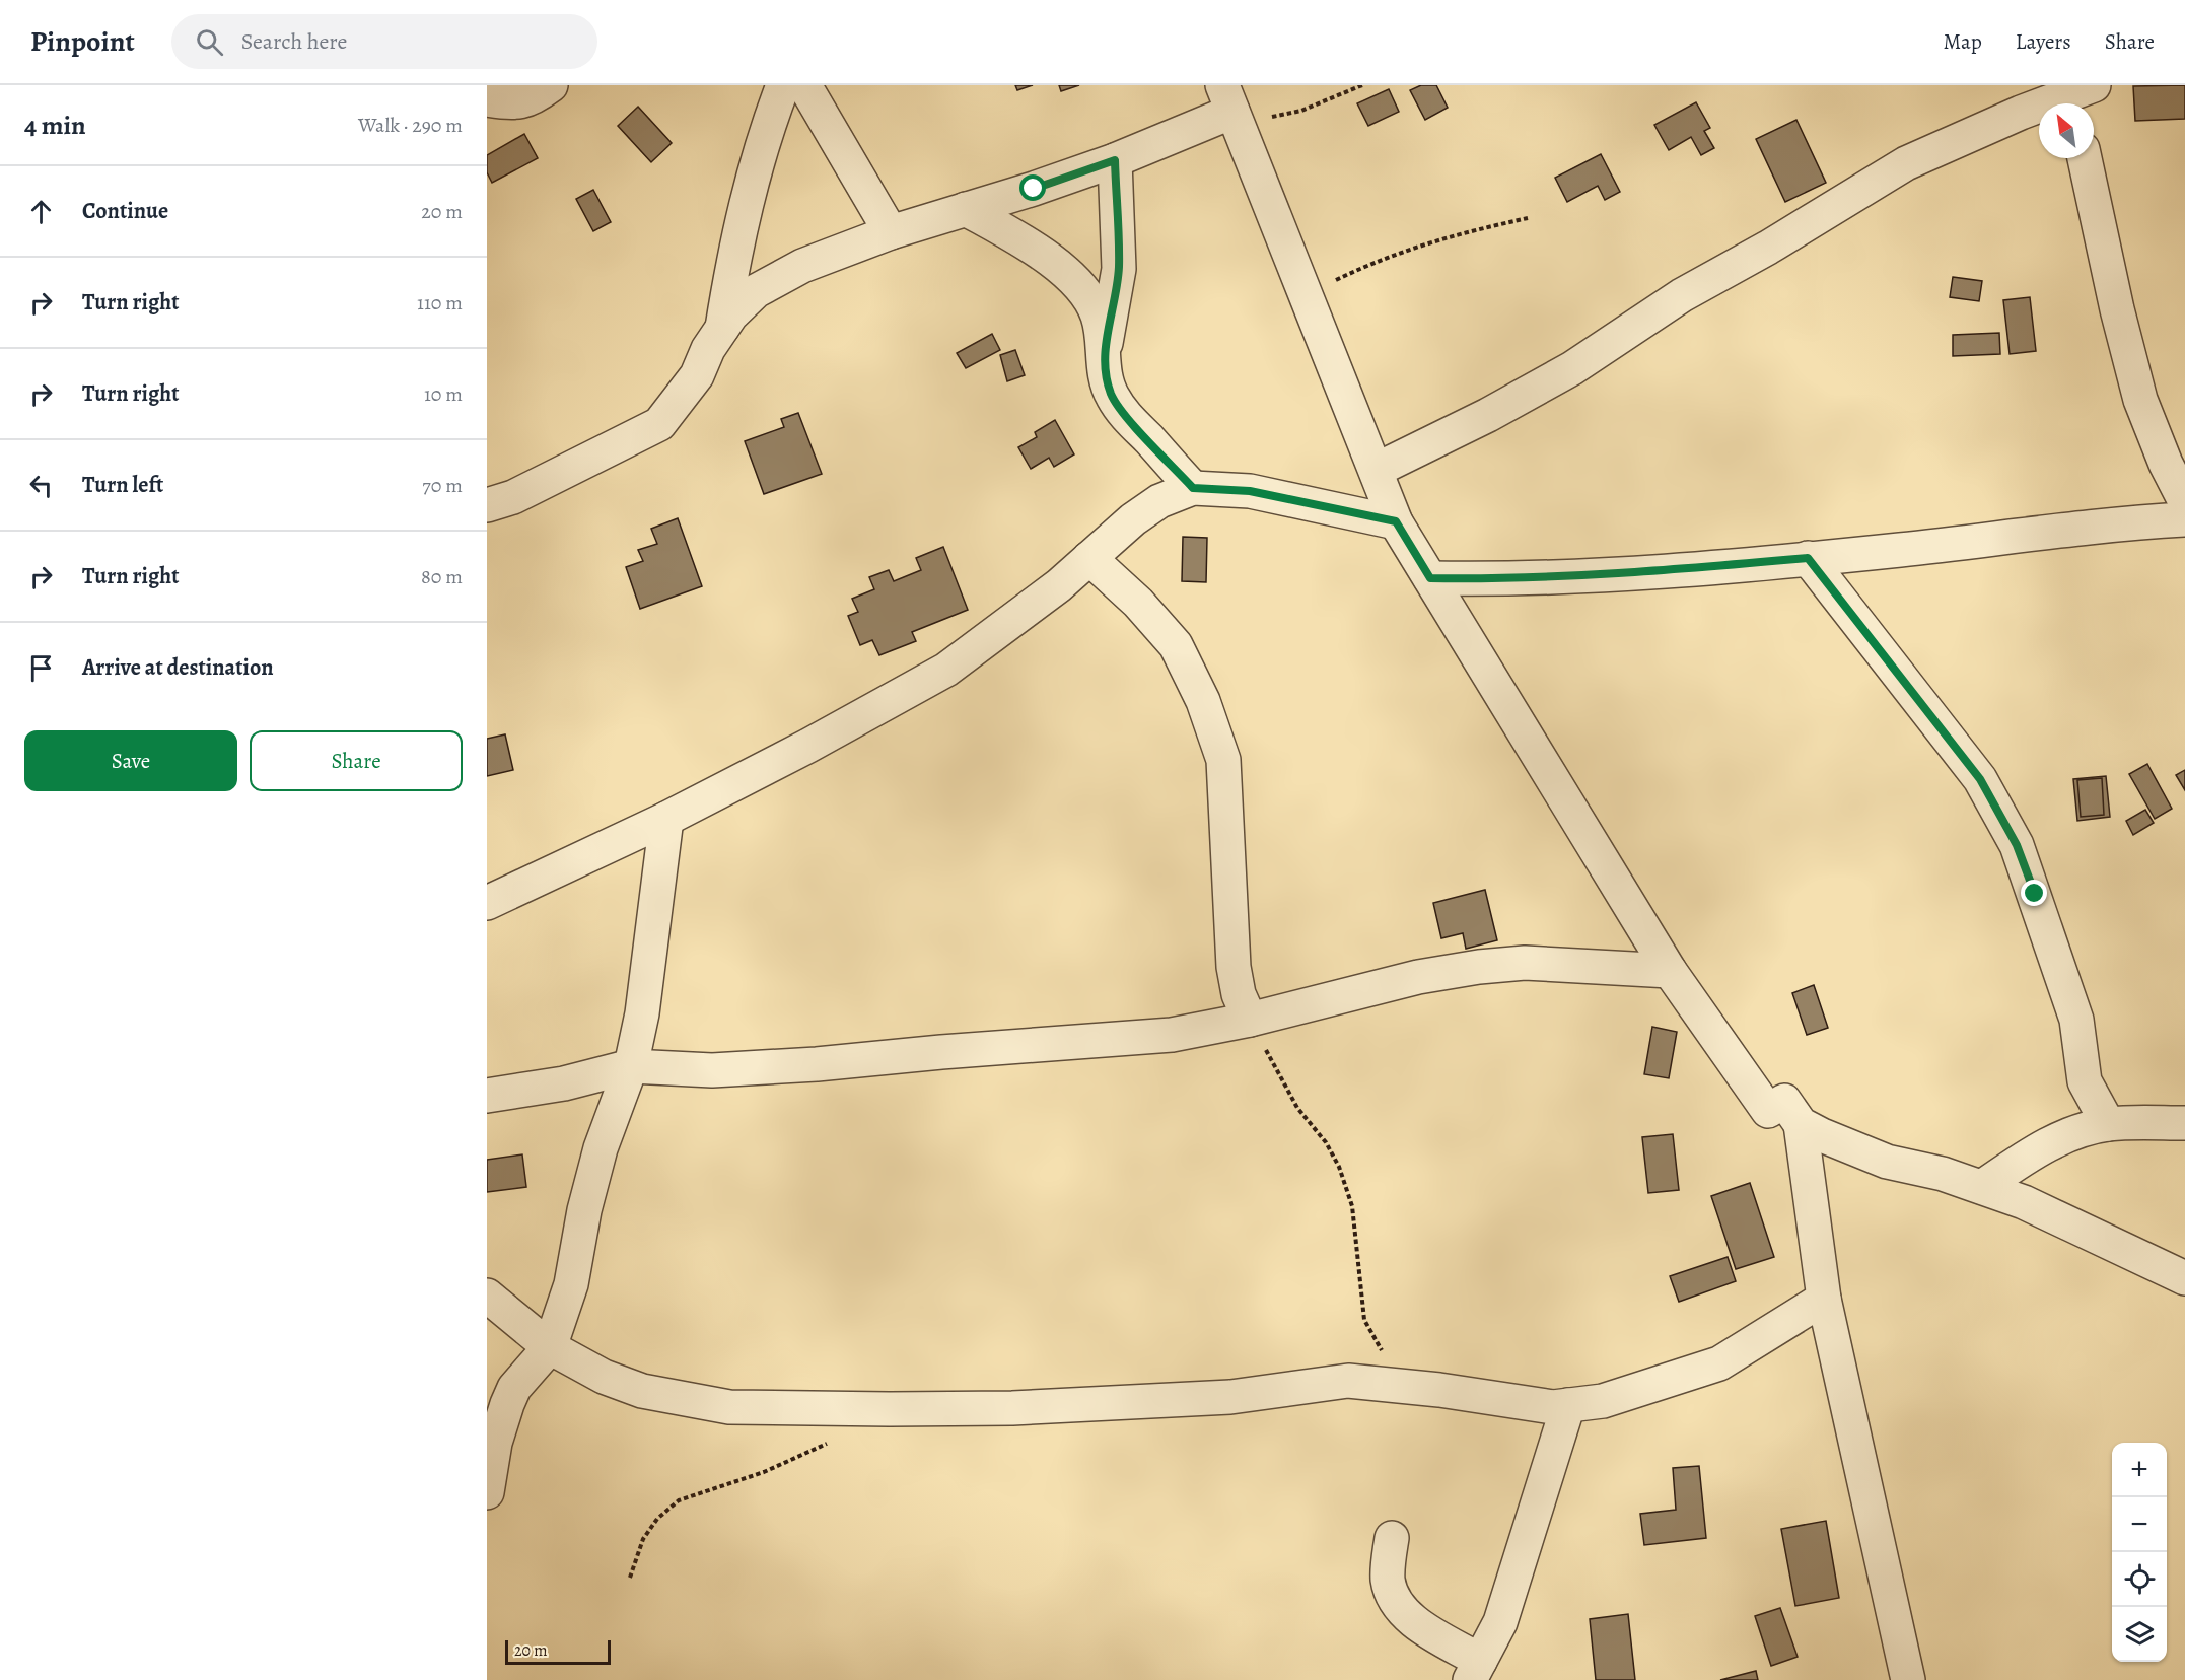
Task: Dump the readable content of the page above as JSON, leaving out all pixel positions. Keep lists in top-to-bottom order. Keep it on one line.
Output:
{"scale_bar":"20 m","north":"top left","page":{"header":"Pinpoint","search":"Search here","nav":["Map","Layers","Share"],"heading":["4 min","Walk · 290 m"],"list":[["Continue","20 m"],["Turn right","110 m"],["Turn right","10 m"],["Turn left","70 m"],["Turn right","80 m"],"Arrive at destination"],"buttons":["Save","Share"],"map_buttons":["+","−"],"scale":"20 m"}}
